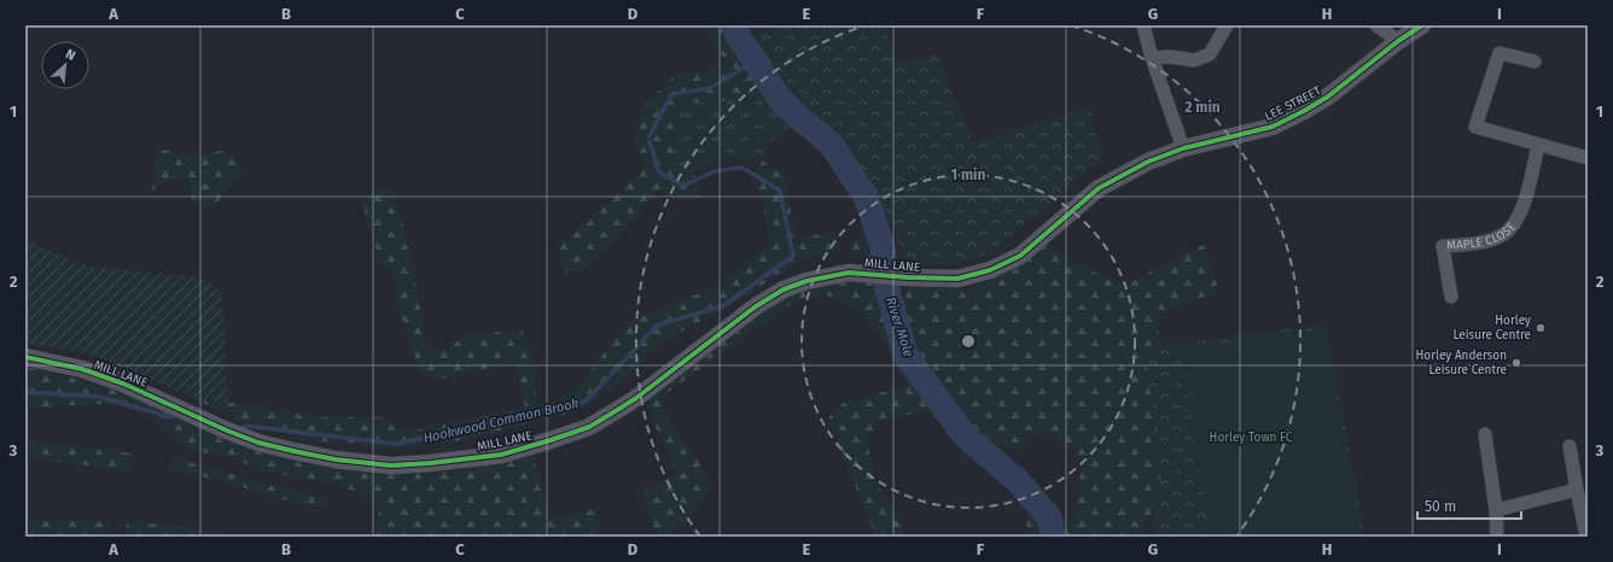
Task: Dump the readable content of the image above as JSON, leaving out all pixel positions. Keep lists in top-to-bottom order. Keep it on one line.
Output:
{"streets":{"street":["LEE STREET","MAPLE CLOSE","MILL LANE"]},"crossings":[["LEE STREET","MILL LANE"]],"water":["River Mole","Hookwood Common Brook"],"parks":["Horley Town FC"],"places":["Horley Leisure Centre","Horley Anderson Leisure Centre"],"scale_bar":"50 m","north":"top right","grid":{"columns":["A","B","C","D","E","F","G","H","I"],"rows":["1","2","3"]},"rings":["2 min","1 min"]}
